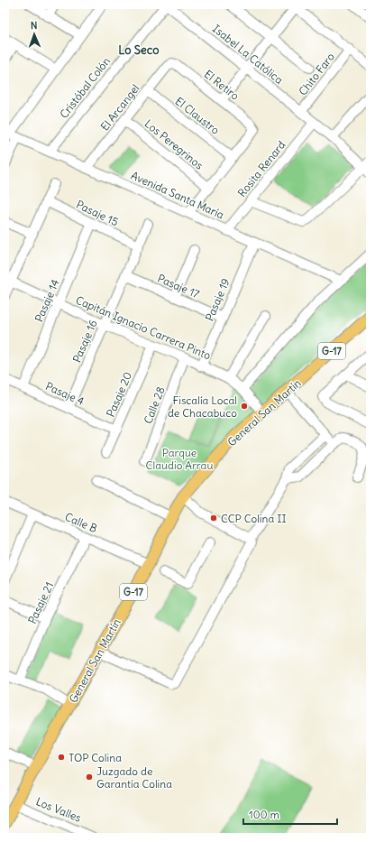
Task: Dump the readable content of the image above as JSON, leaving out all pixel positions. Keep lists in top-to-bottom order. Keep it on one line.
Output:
{"streets":{"main road":["G-17","General San Martín"],"street":["Isabel La Católica","Chito Faro","El Retiro","Cristóbal Colón","El Arcangel","El Claustro","Los Peregrinos","Rosita Renard","Avenida Santa María","Pasaje 15","Pasaje 17","Pasaje 19","Pasaje 14","Capitán Ignacio Carrera Pinto","Pasaje 16","Pasaje 4","Pasaje 20","Calle 28","Calle B","Pasaje 21","Los Valles"]},"crossings":[["Isabel La Católica","Chito Faro"],["Isabel La Católica","Cristóbal Colón"],["Isabel La Católica","Rosita Renard"],["El Retiro","El Arcangel"],["El Retiro","El Claustro"],["Cristóbal Colón","Avenida Santa María"],["El Arcangel","El Claustro"],["El Arcangel","Los Peregrinos"],["El Arcangel","Avenida Santa María"],["Rosita Renard","Avenida Santa María"],["Avenida Santa María","Pasaje 19"],["Pasaje 15","Pasaje 14"],["Pasaje 15","Pasaje 16"],["Pasaje 17","Pasaje 19"],["Pasaje 17","Pasaje 16"],["Pasaje 19","Capitán Ignacio Carrera Pinto"],["Pasaje 14","Capitán Ignacio Carrera Pinto"],["Pasaje 14","Pasaje 4"],["Capitán Ignacio Carrera Pinto","Pasaje 16"],["Capitán Ignacio Carrera Pinto","Pasaje 20"],["Capitán Ignacio Carrera Pinto","Calle 28"],["Capitán Ignacio Carrera Pinto","General San Martín"],["Pasaje 16","Pasaje 4"],["Pasaje 4","Pasaje 20"],["General San Martín","Calle B"],["General San Martín","Los Valles"],["Calle B","Pasaje 21"]],"districts":["Lo Seco"],"parks":["Parque Claudio Arrau"],"places":["Fiscalía Local de Chacabuco","CCP Colina II","TOP Colina","Juzgado de Garantía Colina"],"scale_bar":"100 m","north":"top"}
